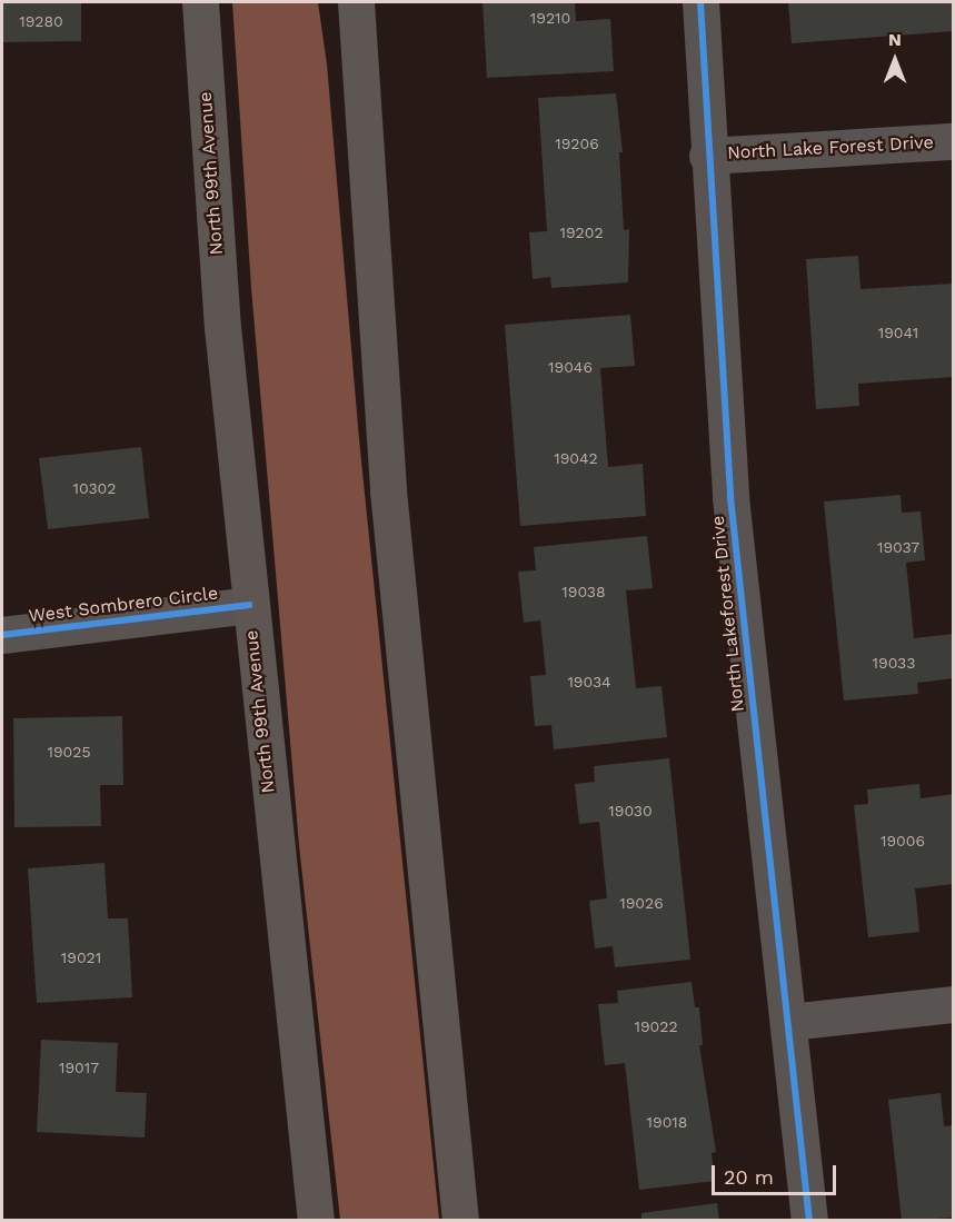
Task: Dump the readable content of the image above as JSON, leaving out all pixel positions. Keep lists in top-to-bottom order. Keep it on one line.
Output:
{"streets":{"main road":["North 99th Avenue"],"street":["North Lake Forest Drive","West Sombrero Circle","North Lakeforest Drive"]},"crossings":[["North Lake Forest Drive","North Lakeforest Drive"],["North 99th Avenue","West Sombrero Circle"]],"house_numbers":["19210","19280","19206","19202","19041","19046","19042","10302","19037","19038","19033","19034","19025","19030","19006","19026","19021","19022","19017","19018"],"scale_bar":"20 m","north":"top"}
